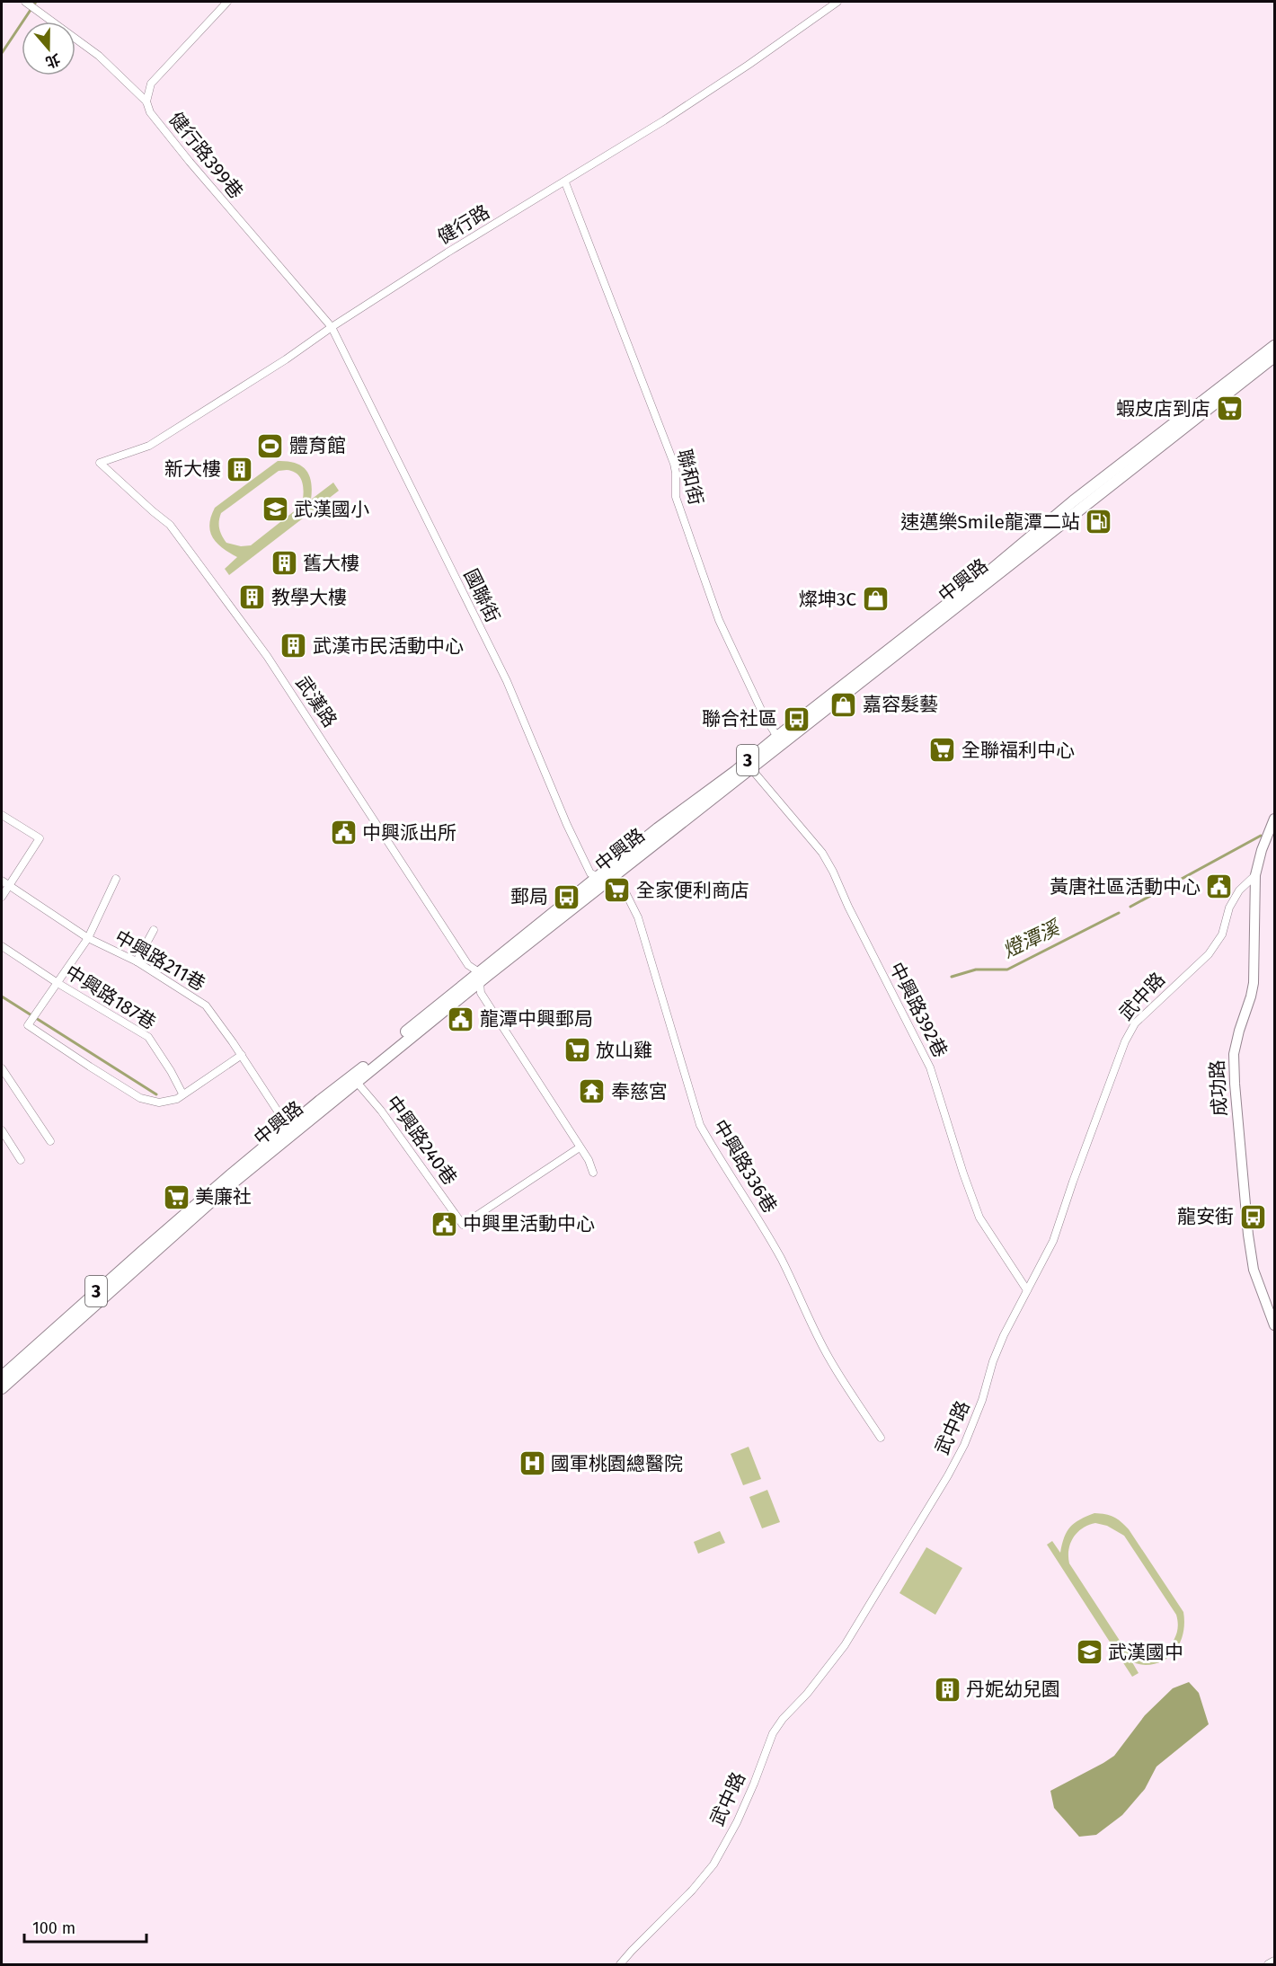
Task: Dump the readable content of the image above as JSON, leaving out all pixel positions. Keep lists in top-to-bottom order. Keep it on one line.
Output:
{"streets":{"main road":["中興路","3"],"street":["健行路399巷","健行路","聯和街","國聯街","武漢路","中興路211巷","武中路","中興路187巷","中興路392巷","成功路","中興路240巷","中興路336巷"]},"crossings":[["健行路399巷","健行路"],["健行路399巷","國聯街"],["健行路","聯和街"],["健行路","國聯街"],["健行路","武漢路"],["聯和街","中興路"],["中興路","國聯街"],["中興路","武漢路"],["中興路","中興路211巷"],["中興路","中興路392巷"],["中興路","中興路240巷"],["中興路","中興路336巷"],["國聯街","中興路336巷"],["武中路","中興路392巷"],["武中路","成功路"]],"water":["燈潭溪"],"places":{"supermarket":["蝦皮店到店","全聯福利中心","全家便利商店","放山雞","美廉社"],"sports":["體育館"],"building":["新大樓","舊大樓","教學大樓","武漢市民活動中心","丹妮幼兒園"],"school or university":["武漢國小","武漢國中"],"fuel station":["速邁樂Smile龍潭二站"],"shop":["燦坤3C","嘉容髮藝"],"bus stop":["聯合社區","郵局","龍安街"],"public building":["中興派出所","黃唐社區活動中心","龍潭中興郵局","中興里活動中心"],"temple":["奉慈宮"],"hospital":["國軍桃園總醫院"]},"scale_bar":"100 m","north":"bottom"}
